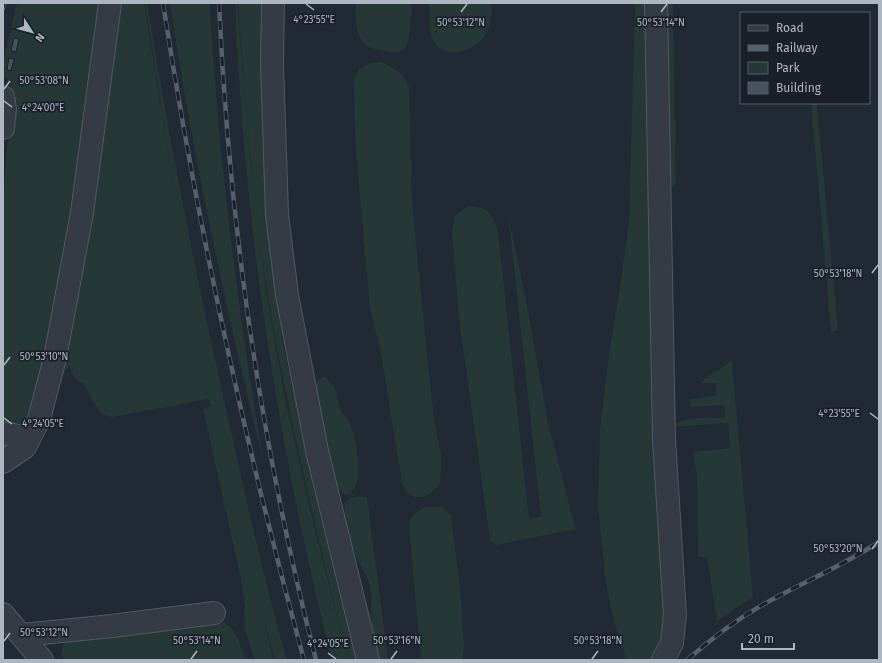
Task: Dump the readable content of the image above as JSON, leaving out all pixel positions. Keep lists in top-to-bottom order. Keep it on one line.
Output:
{"legend":["Road","Railway","Park","Building"],"scale_bar":"20 m","north":"bottom right","coordinates":["4°23'55\"E","50°53'14\"N","50°53'12\"N","50°53'08\"N","4°24'00\"E","50°53'18\"N","50°53'10\"N","4°24'05\"E","50°53'20\"N","50°53'16\"N"]}
